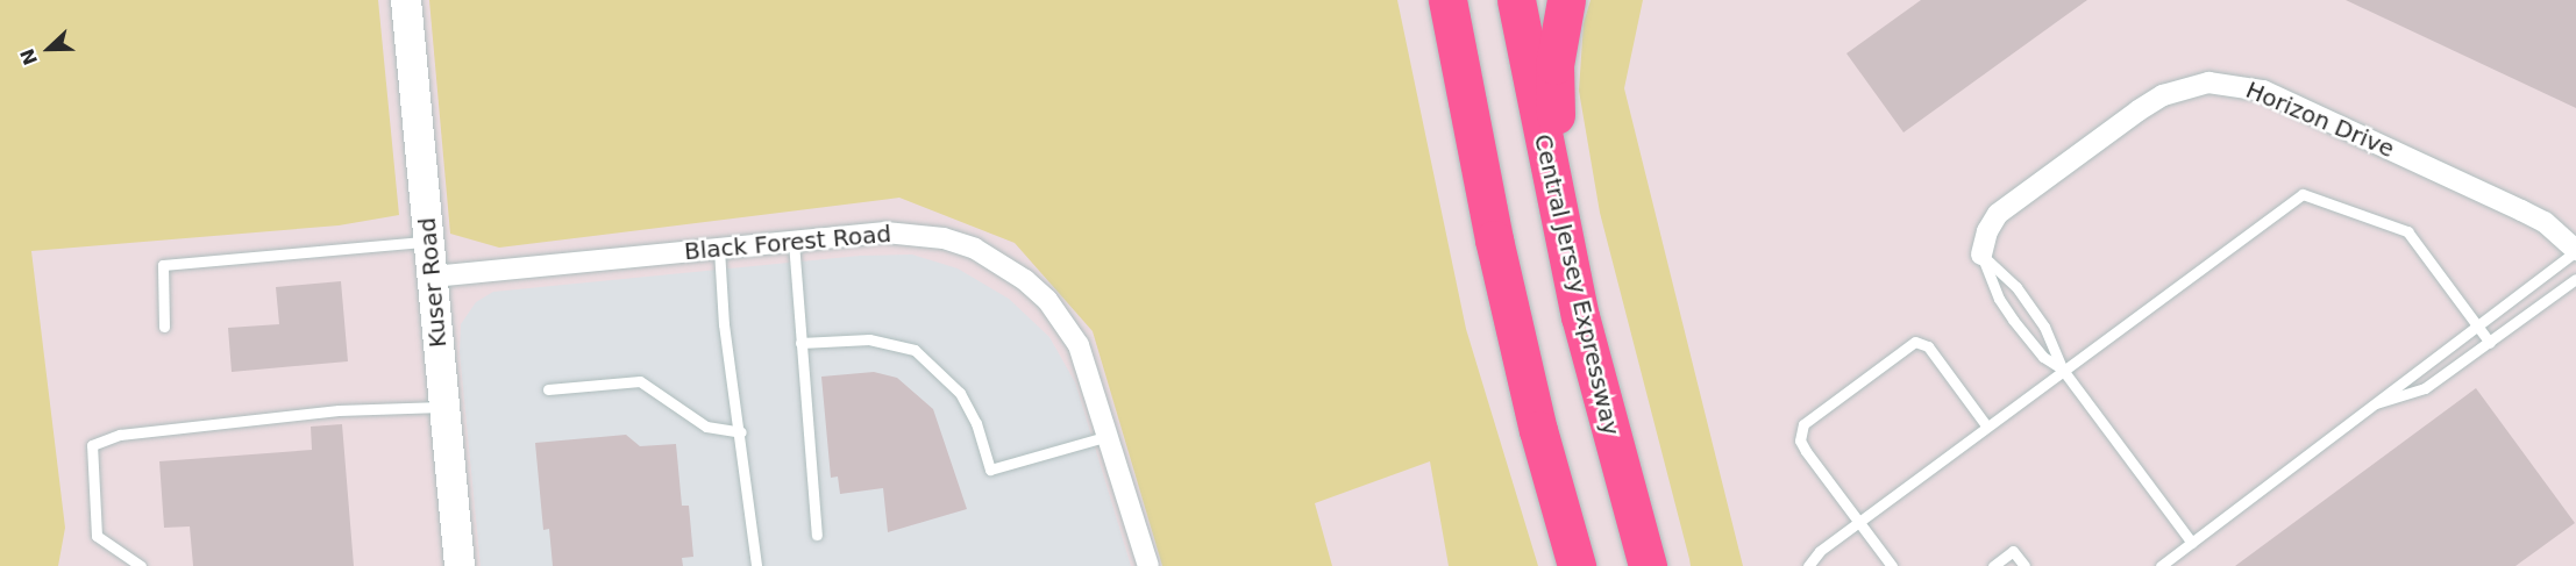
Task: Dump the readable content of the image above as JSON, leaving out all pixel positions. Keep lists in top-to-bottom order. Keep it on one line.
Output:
{"streets":{"highway":["Central Jersey Expressway"],"street":["Horizon Drive","Black Forest Road","Kuser Road"]},"crossings":[["Black Forest Road","Kuser Road"]],"north":"left"}
